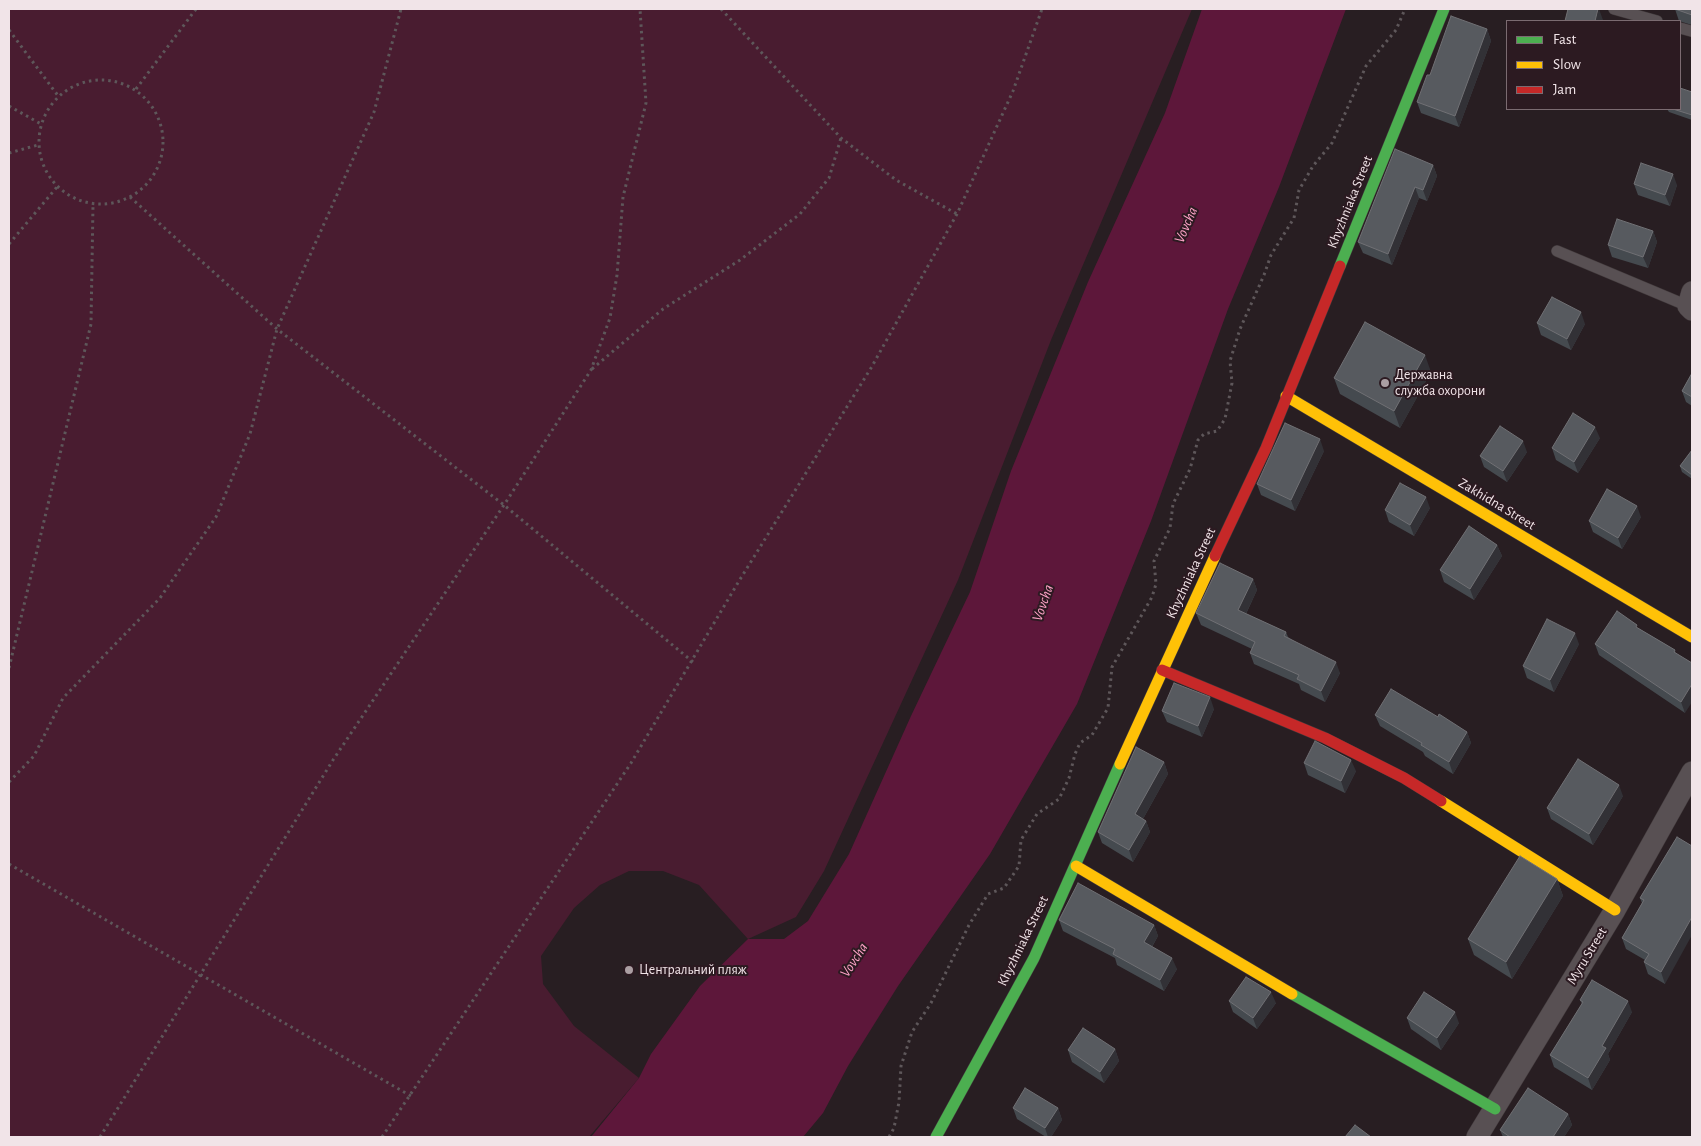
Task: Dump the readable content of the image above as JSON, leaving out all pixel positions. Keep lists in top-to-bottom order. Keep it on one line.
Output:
{"streets":{"street":["Khyzhniaka Street","Zakhidna Street","Myru Street"]},"crossings":[["Khyzhniaka Street","Zakhidna Street"]],"water":["Vovcha"],"places":["Державна служба охорони","Центральний пляж"],"legend":["Fast","Slow","Jam"]}
